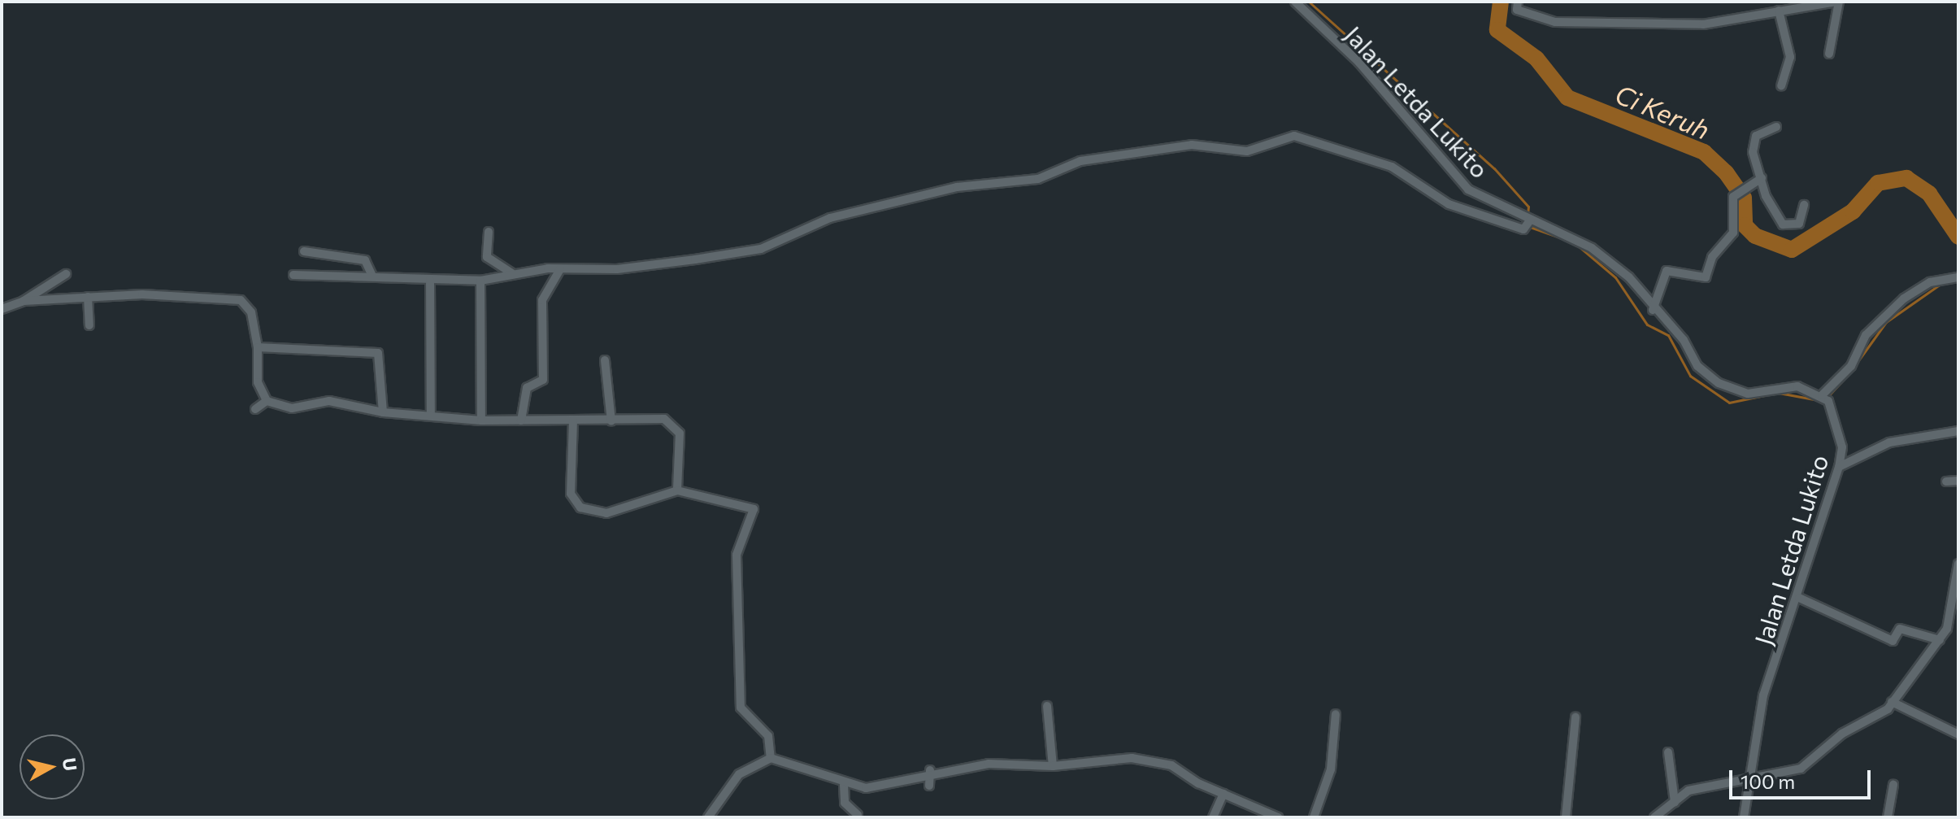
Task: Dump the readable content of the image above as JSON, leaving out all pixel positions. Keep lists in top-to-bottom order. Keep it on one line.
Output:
{"streets":{"street":["Jalan Letda Lukito"]},"water":["Ci Keruh"],"scale_bar":"100 m","north":"right"}
